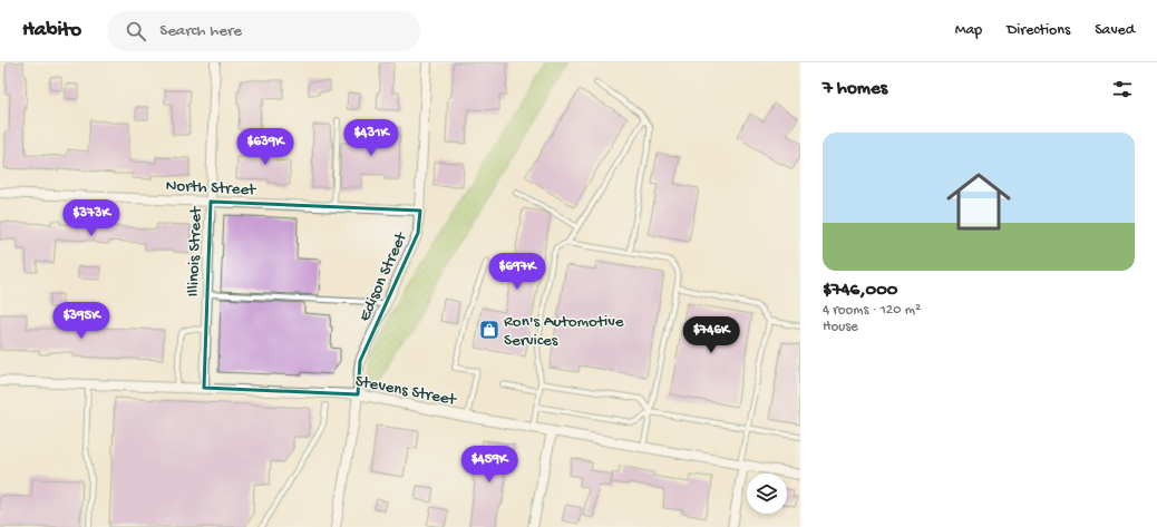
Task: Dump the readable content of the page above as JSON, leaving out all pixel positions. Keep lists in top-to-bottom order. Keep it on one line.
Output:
{"streets":{"street":["North Street","Illinois Street","Edison Street","Stevens Street"]},"crossings":[["North Street","Illinois Street"],["North Street","Edison Street"],["Illinois Street","Stevens Street"],["Edison Street","Stevens Street"]],"places":{"shop":["Ron's Automotive Services"]},"page":{"header":"Habito","search":"Search here","nav":["Map","Directions","Saved"],"heading":"7 homes","list":[{"name":"$746,000","note":"4 rooms · 120 m² · House"}],"price":["$431K","$639K","$373K","$697K","$395K","$746K","$459K"]}}
